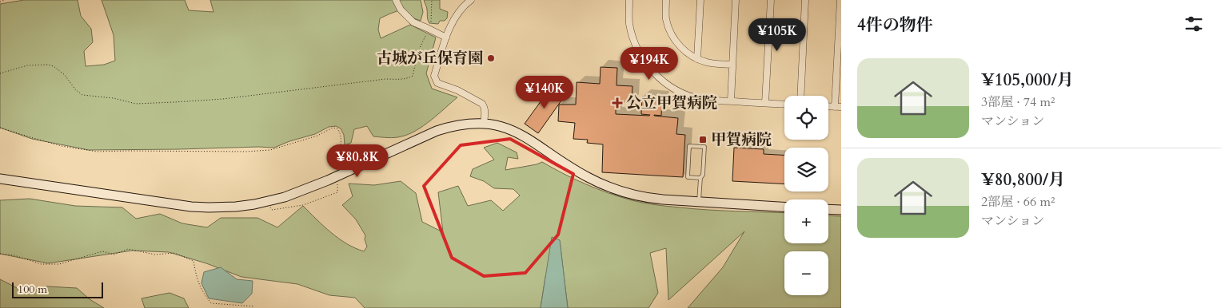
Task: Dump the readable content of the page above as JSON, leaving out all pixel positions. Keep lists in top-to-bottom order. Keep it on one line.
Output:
{"places":{"other":["古城が丘保育園"],"health":["公立甲賀病院"],"transit":["甲賀病院"]},"scale_bar":"100 m","page":{"heading":"4件の物件","price":["¥105K","¥194K","¥140K","¥80.8K"],"list":[{"name":"¥105,000/月","note":"3部屋 · 74 m² · マンション"},{"name":"¥80,800/月","note":"2部屋 · 66 m² · マンション"}],"map_buttons":["+","−"],"scale":"100 m"}}
